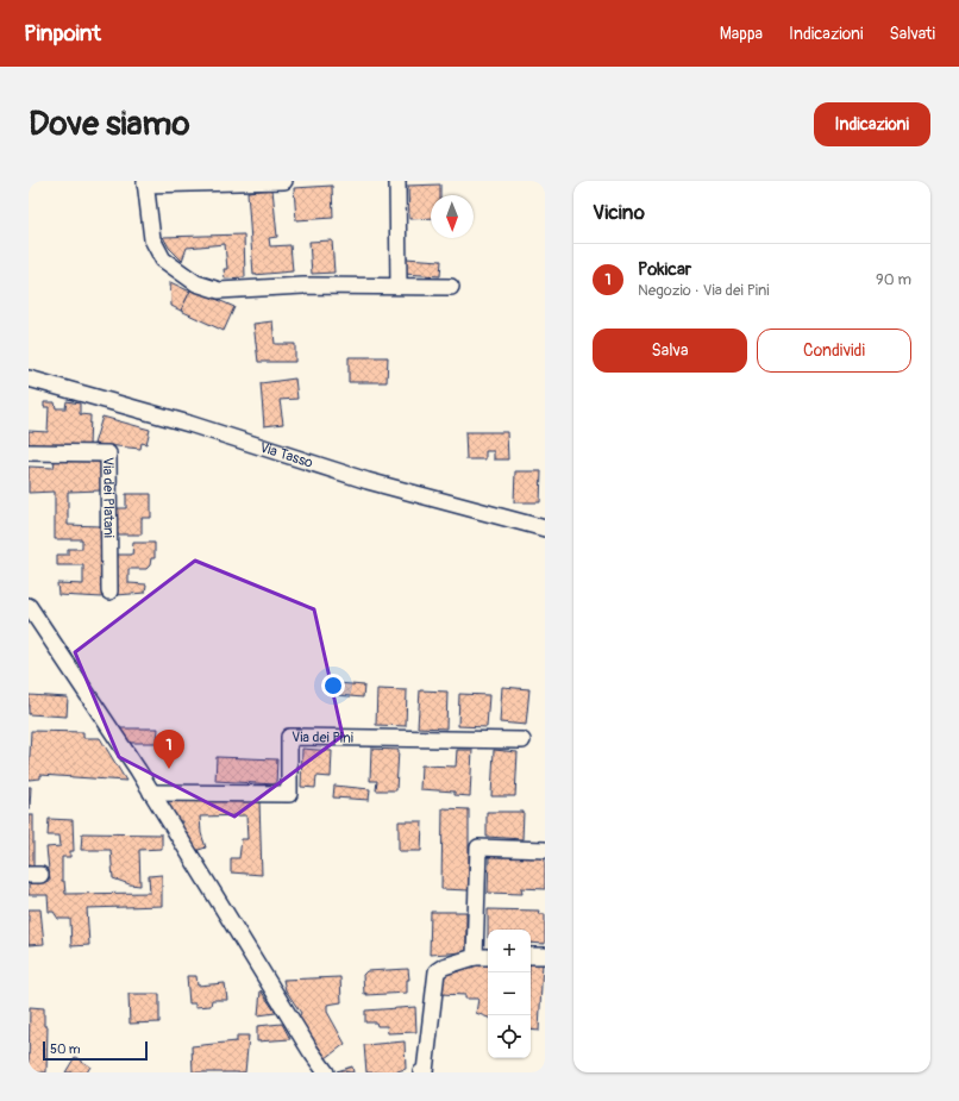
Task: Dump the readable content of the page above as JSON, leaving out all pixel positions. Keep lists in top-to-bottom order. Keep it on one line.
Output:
{"streets":{"street":["Via Tasso","Via dei Platani","Via dei Pini"]},"scale_bar":"50 m","north":"bottom","page":{"header":"Pinpoint","nav":["Mappa","Indicazioni","Salvati"],"buttons":["Indicazioni",["Salva","Condividi"]],"title":"Dove siamo","heading":"Vicino","list":[{"mark":"1","name":"Pokicar","note":"Negozio · Via dei Pini","value":"90 m"}],"pins":"1","map_buttons":["+","−"],"scale":"50 m"}}
